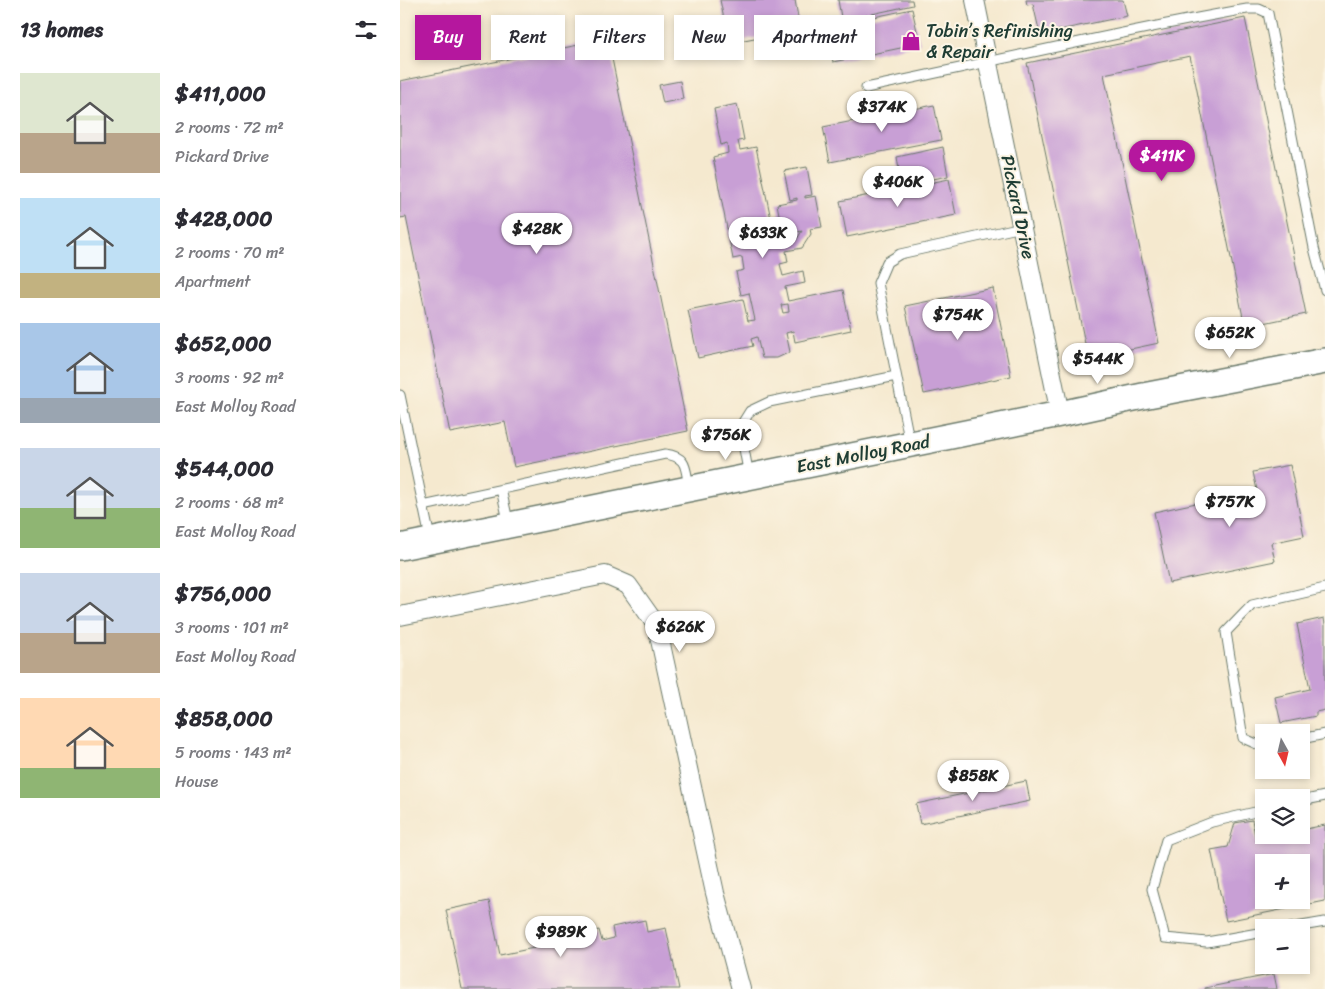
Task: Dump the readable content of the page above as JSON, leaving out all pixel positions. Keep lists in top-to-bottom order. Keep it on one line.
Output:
{"streets":{"street":["Pickard Drive","East Molloy Road"]},"crossings":[["Pickard Drive","East Molloy Road"]],"places":{"shop":["Tobin’s Refinishing & Repair"]},"north":"bottom","page":{"heading":"13 homes","chip":["Buy","Rent","Filters","New","Apartment"],"list":[{"name":"$411,000","note":"2 rooms · 72 m² · Pickard Drive"},{"name":"$428,000","note":"2 rooms · 70 m² · Apartment"},{"name":"$652,000","note":"3 rooms · 92 m² · East Molloy Road"},{"name":"$544,000","note":"2 rooms · 68 m² · East Molloy Road"},{"name":"$756,000","note":"3 rooms · 101 m² · East Molloy Road"},{"name":"$858,000","note":"5 rooms · 143 m² · House"}],"price":["$374K","$411K","$406K","$428K","$633K","$754K","$652K","$544K","$756K","$757K","$626K","$858K","$989K"],"map_buttons":["+","−"]}}
